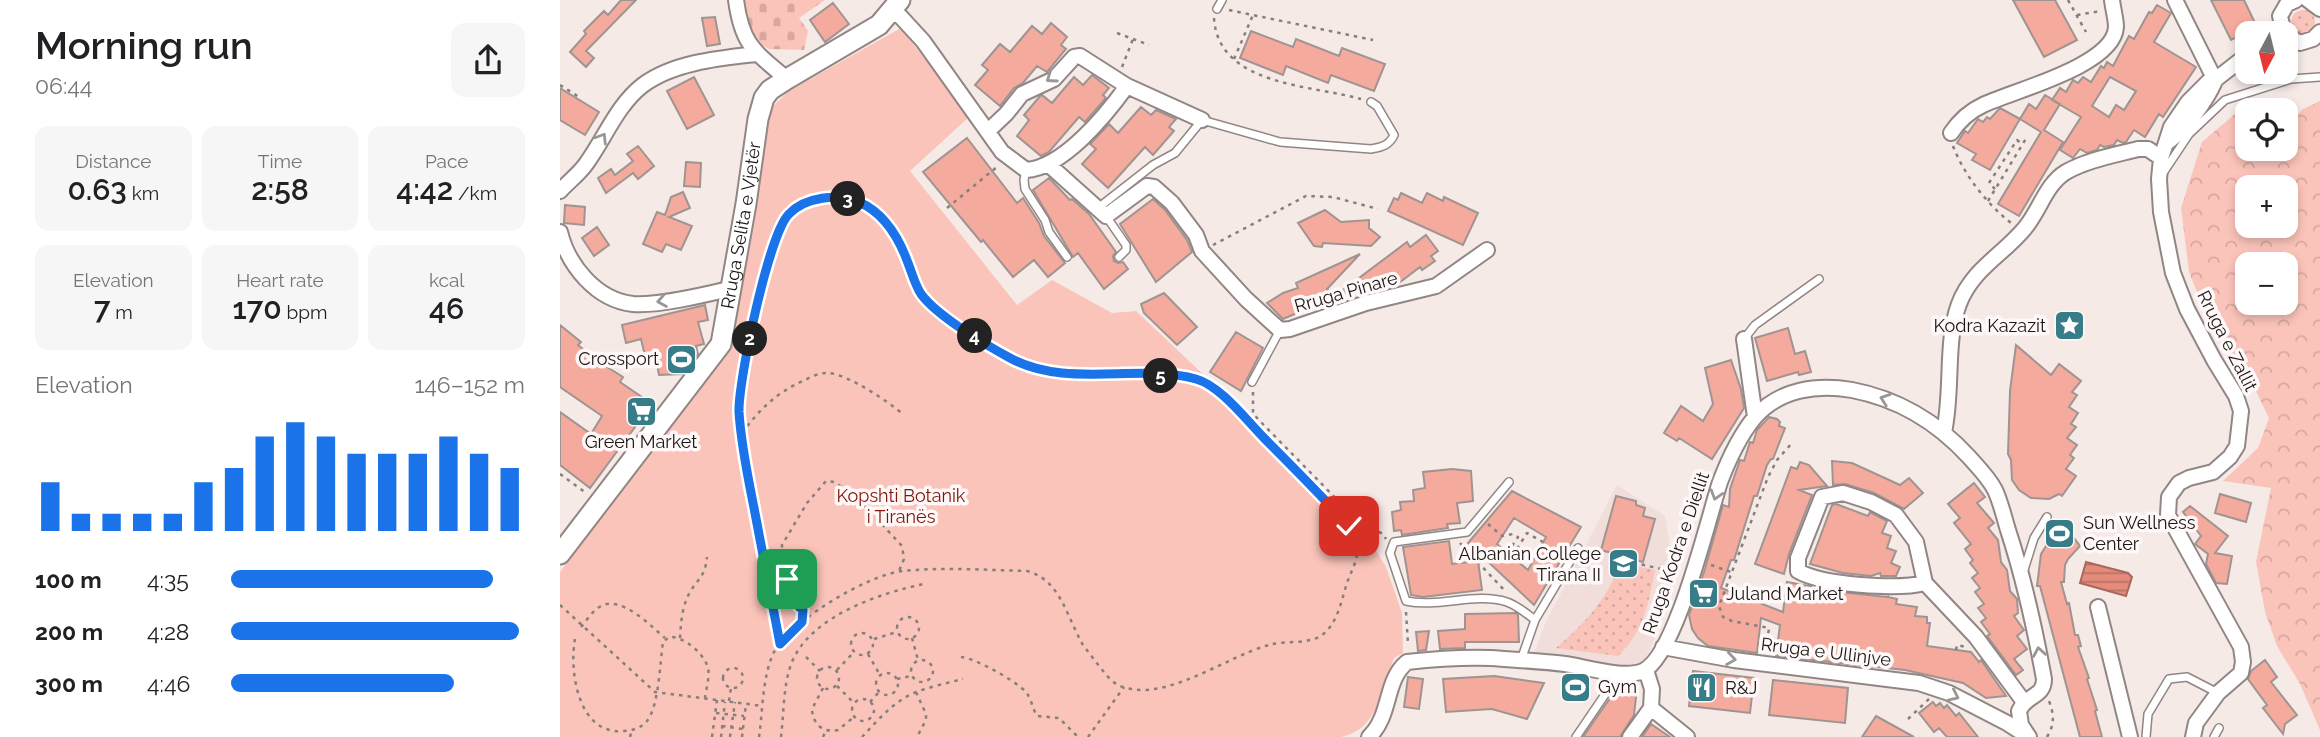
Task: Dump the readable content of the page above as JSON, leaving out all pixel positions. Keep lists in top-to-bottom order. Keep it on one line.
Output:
{"streets":{"street":["Rruga Selita e Vjetër","Rruga Pinare","Rruga e Zallit","Rruga Kodra e Diellit","Rruga e Ullinjve"]},"crossings":[["Rruga Kodra e Diellit","Rruga e Ullinjve"]],"parks":["Kopshti Botanik i Tiranës"],"places":{"place":["Kodra Kazazit"],"sports":["Crossport","Sun Wellness Center","Gym"],"supermarket":["Green Market","Juland Market"],"school or university":["Albanian College Tirana II"],"restaurant":["R&J"]},"north":"bottom","page":{"heading":["Morning run","06:44"],"map_buttons":["+","−"],"stats":[["Distance","0.63 km"],["Time","2:58"],["Pace","4:42 /km"],["Elevation","7 m"],["Heart rate","170 bpm"],["kcal","46"]],"pins":["3","4","2","5"],"chart":["Elevation","146–152 m"],"list":[{"name":"100 m","note":"4:35"},{"name":"200 m","note":"4:28"},{"name":"300 m","note":"4:46"}]}}
